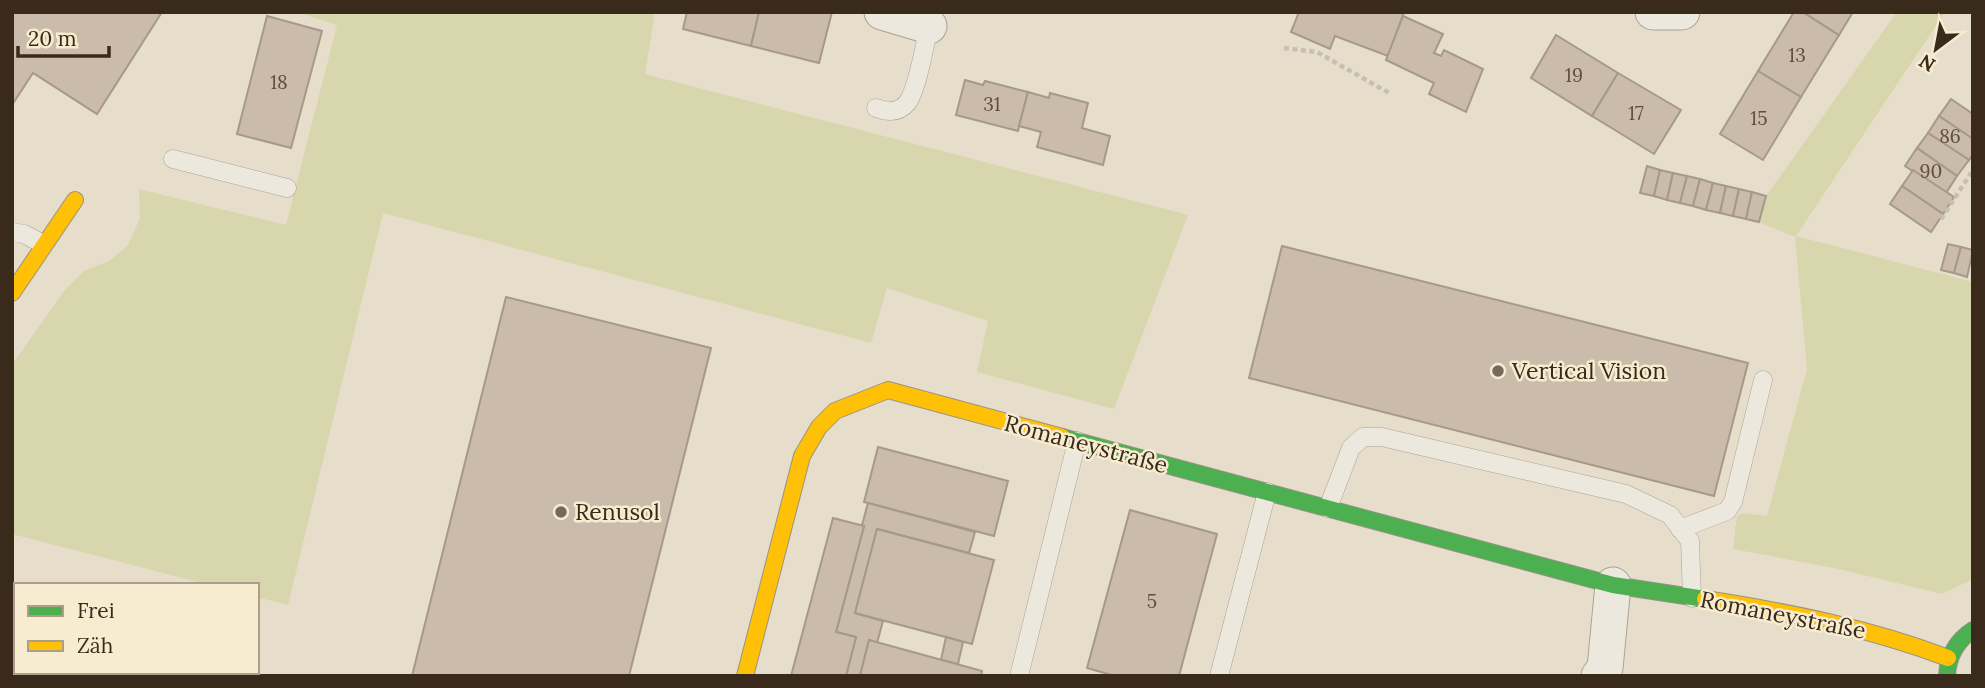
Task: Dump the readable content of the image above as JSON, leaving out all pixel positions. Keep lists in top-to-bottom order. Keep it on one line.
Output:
{"streets":{"street":["Romaneystraße"]},"places":["Vertical Vision","Renusol"],"house_numbers":["13","19","18","31","17","15","86","90","5"],"legend":["Frei","Zäh"],"scale_bar":"20 m","north":"bottom left"}
